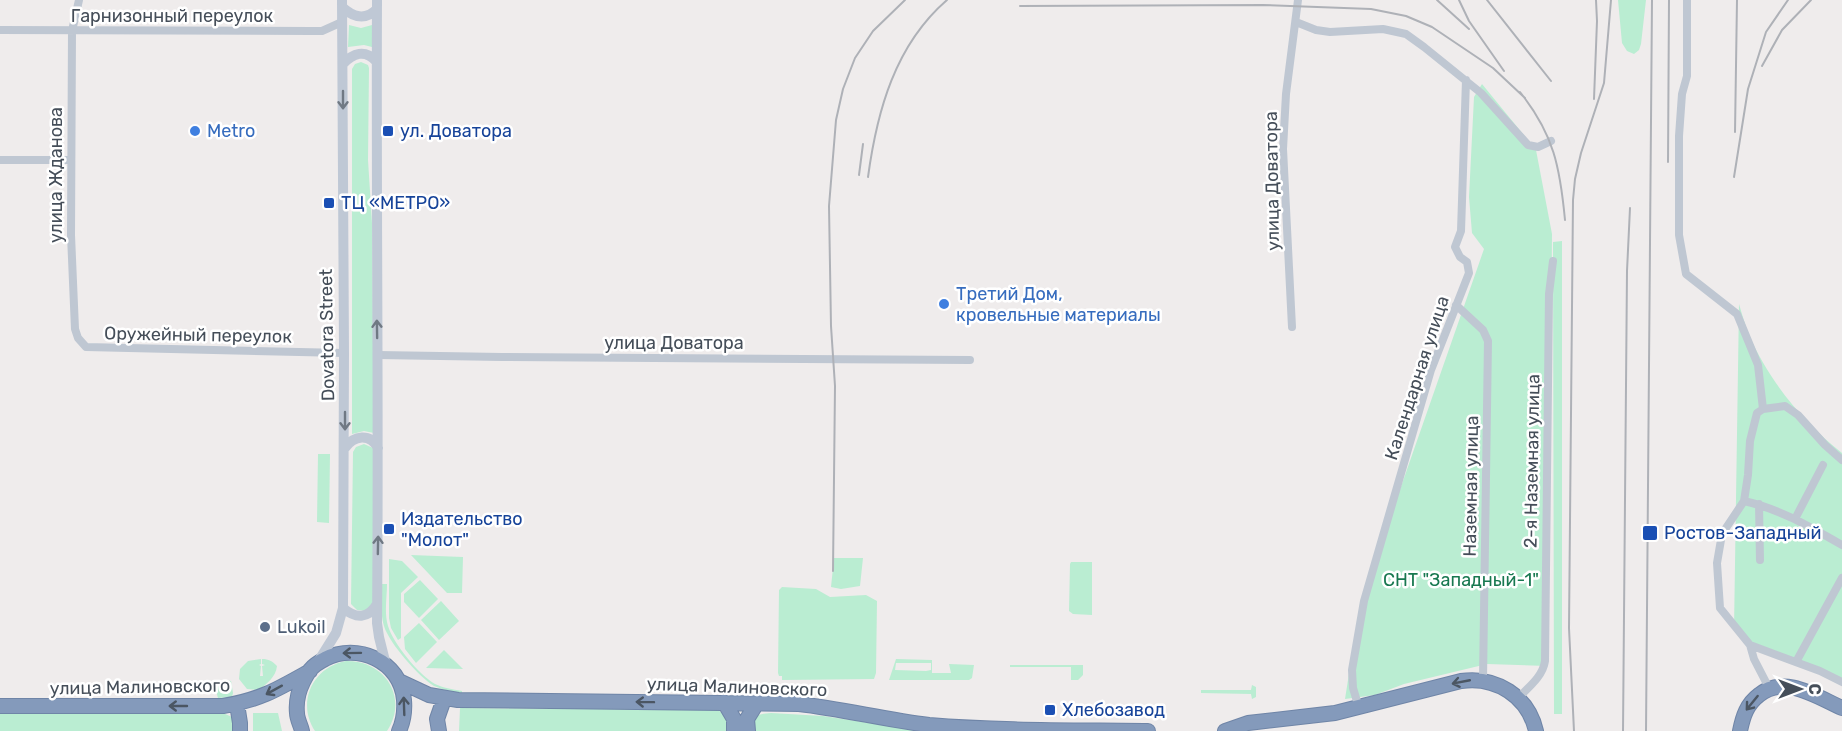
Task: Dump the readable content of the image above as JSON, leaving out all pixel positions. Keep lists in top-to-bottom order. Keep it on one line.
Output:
{"streets":{"highway":["улица Малиновского"],"street":["Гарнизонный переулок","улица Жданова","улица Доватора","Оружейный переулок","Dovatora Street","Календарная улица","2-я Наземная улица","Наземная улица"]},"crossings":[["Гарнизонный переулок","улица Жданова"],["Гарнизонный переулок","Dovatora Street"],["улица Жданова","Оружейный переулок"],["Оружейный переулок","Dovatora Street"],["Dovatora Street","улица Малиновского"],["Календарная улица","Наземная улица"]],"one_way":["улица Малиновского"],"parks":["СНТ \"Западный-1\""],"places":{"other":["Metro","Третий Дом, кровельные материалы","Lukoil"],"transit":["ул. Доватора","ТЦ «МЕТРО»","Издательство \"Молот\"","Ростов-Западный","Хлебозавод"]},"north":"right"}
